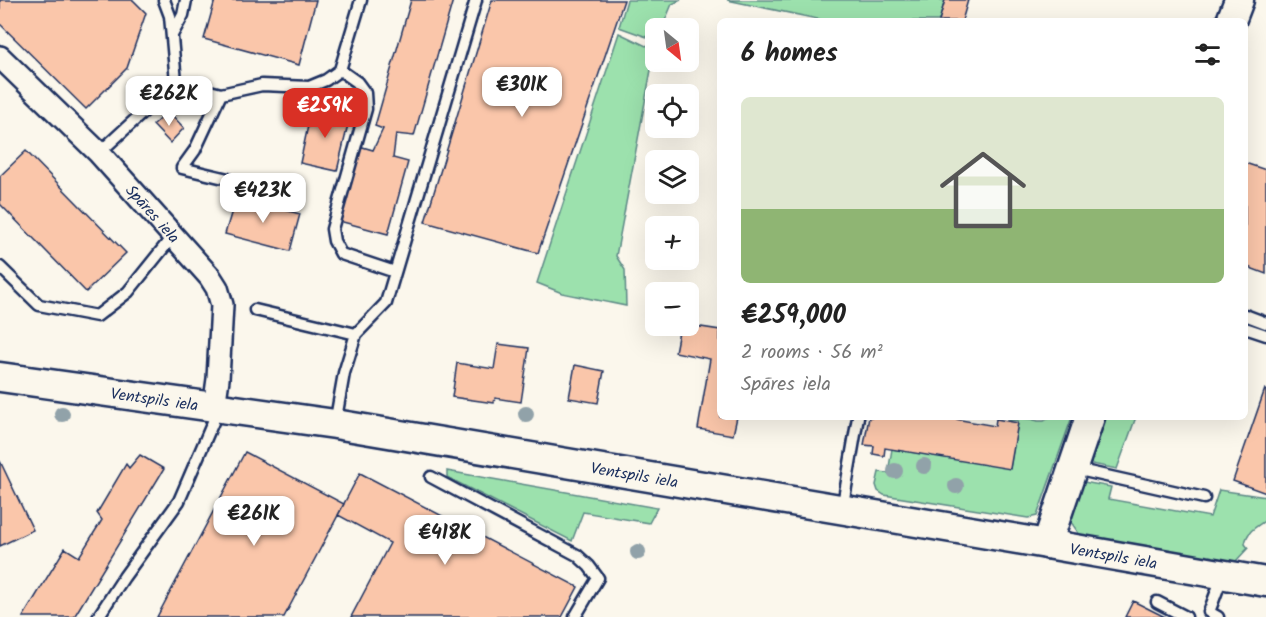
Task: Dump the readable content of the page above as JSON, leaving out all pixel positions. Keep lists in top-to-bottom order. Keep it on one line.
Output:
{"streets":{"street":["Spāres iela","Ventspils iela"]},"crossings":[["Spāres iela","Ventspils iela"]],"north":"bottom right","page":{"map_buttons":["+","−"],"heading":"6 homes","price":["€301K","€262K","€259K","€423K","€261K","€418K"],"list":[{"name":"€259,000","note":"2 rooms · 56 m² · Spāres iela"}]}}
